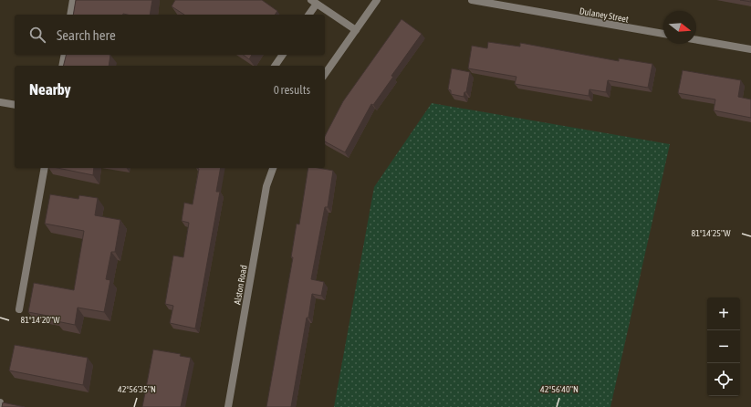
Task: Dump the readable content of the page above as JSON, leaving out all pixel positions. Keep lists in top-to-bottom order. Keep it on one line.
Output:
{"streets":{"street":["Dulaney Street","Alston Road"]},"north":"right","page":{"search":"Search here","heading":["Nearby","0 results"],"map_buttons":["+","−"]},"coordinates":["81°14'25\"W","81°14'20\"W","42°56'35\"N","42°56'40\"N"]}
